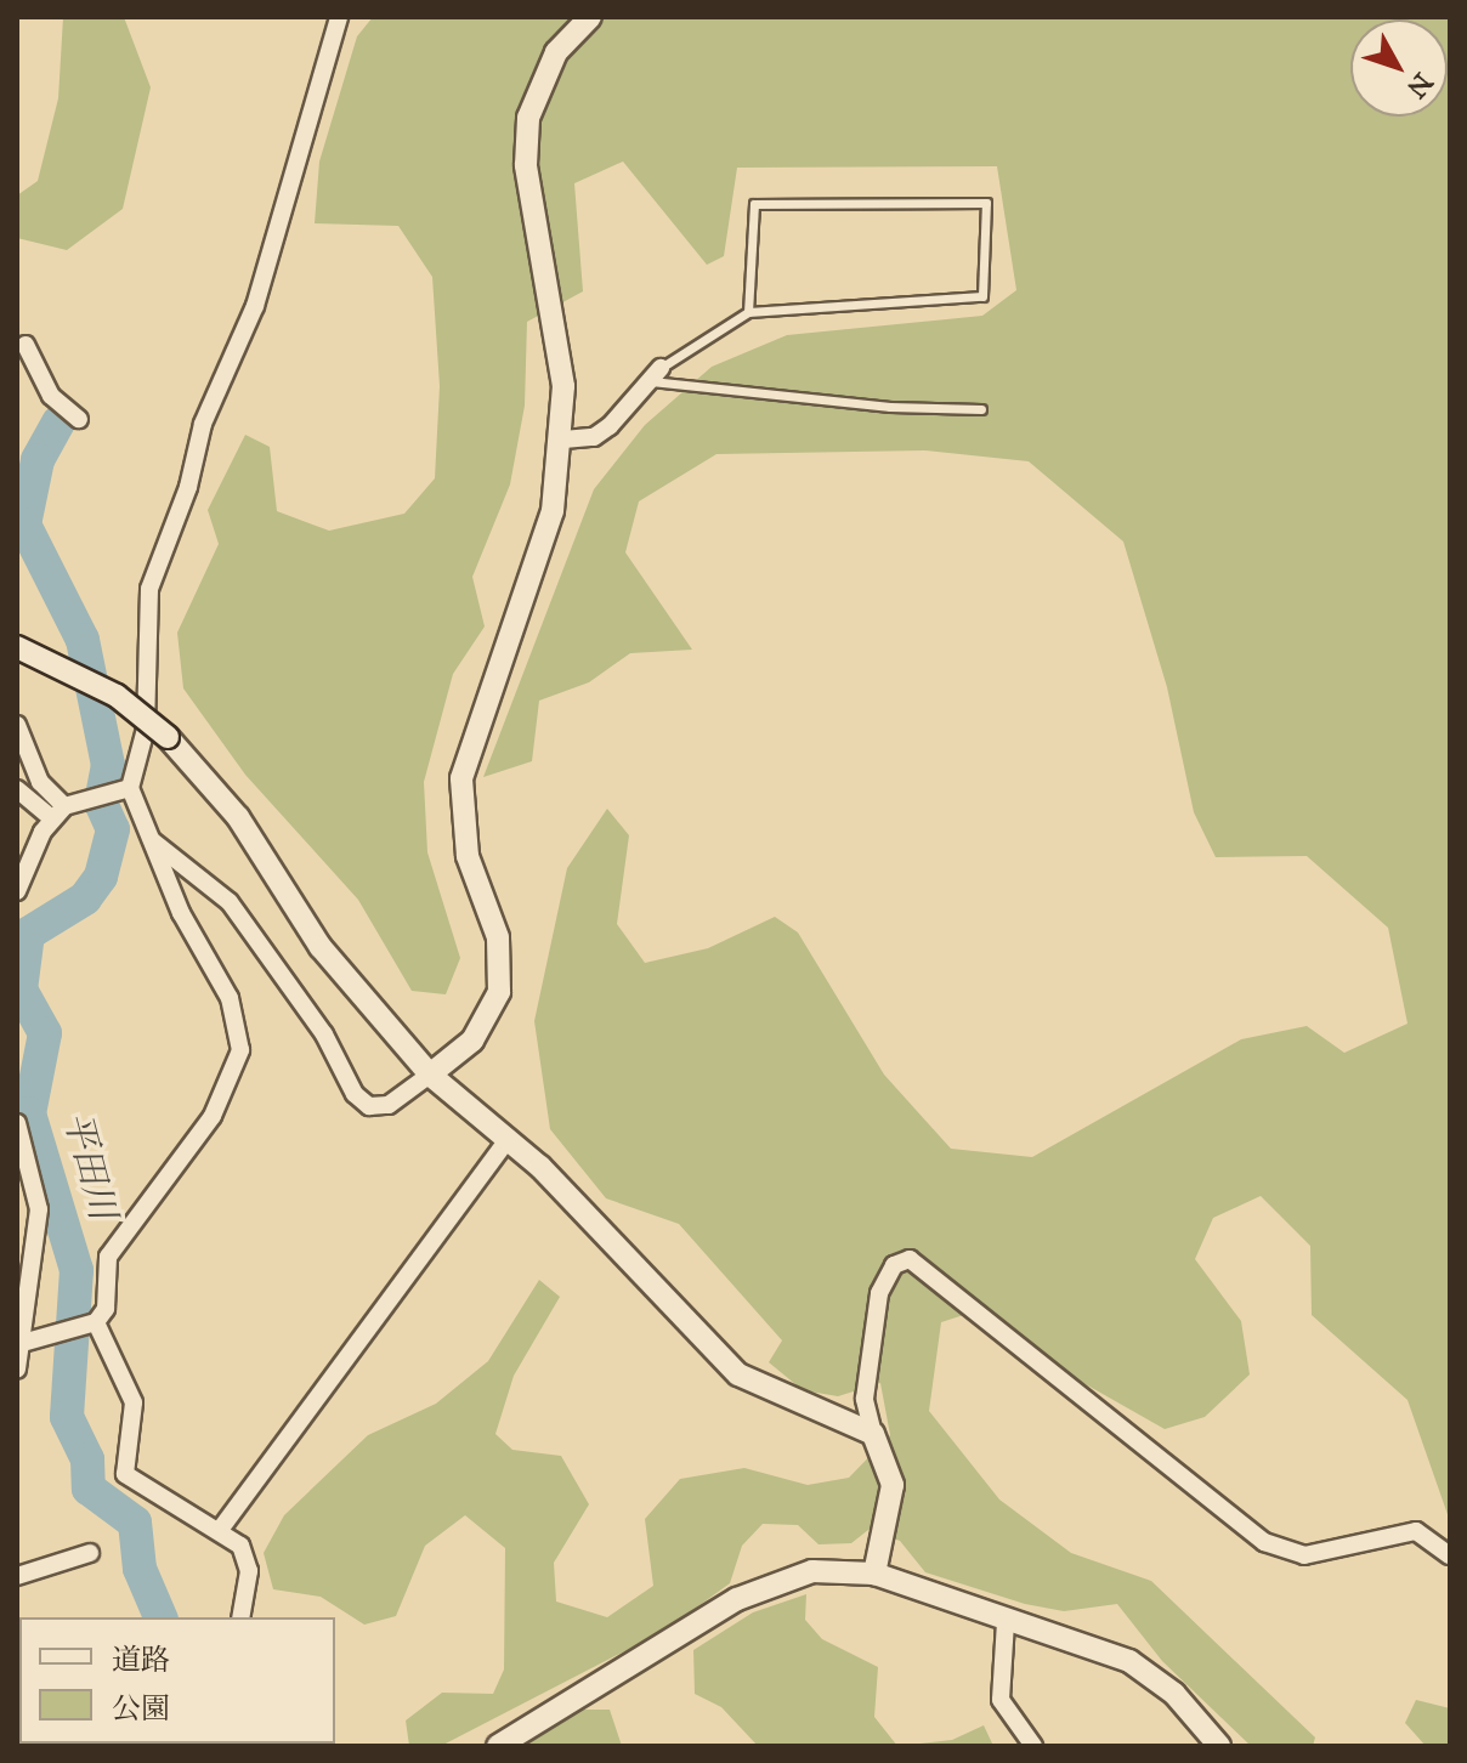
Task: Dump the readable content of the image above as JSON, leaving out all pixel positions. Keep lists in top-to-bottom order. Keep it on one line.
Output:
{"water":["平田川"],"legend":["道路","公園"],"north":"bottom right"}
